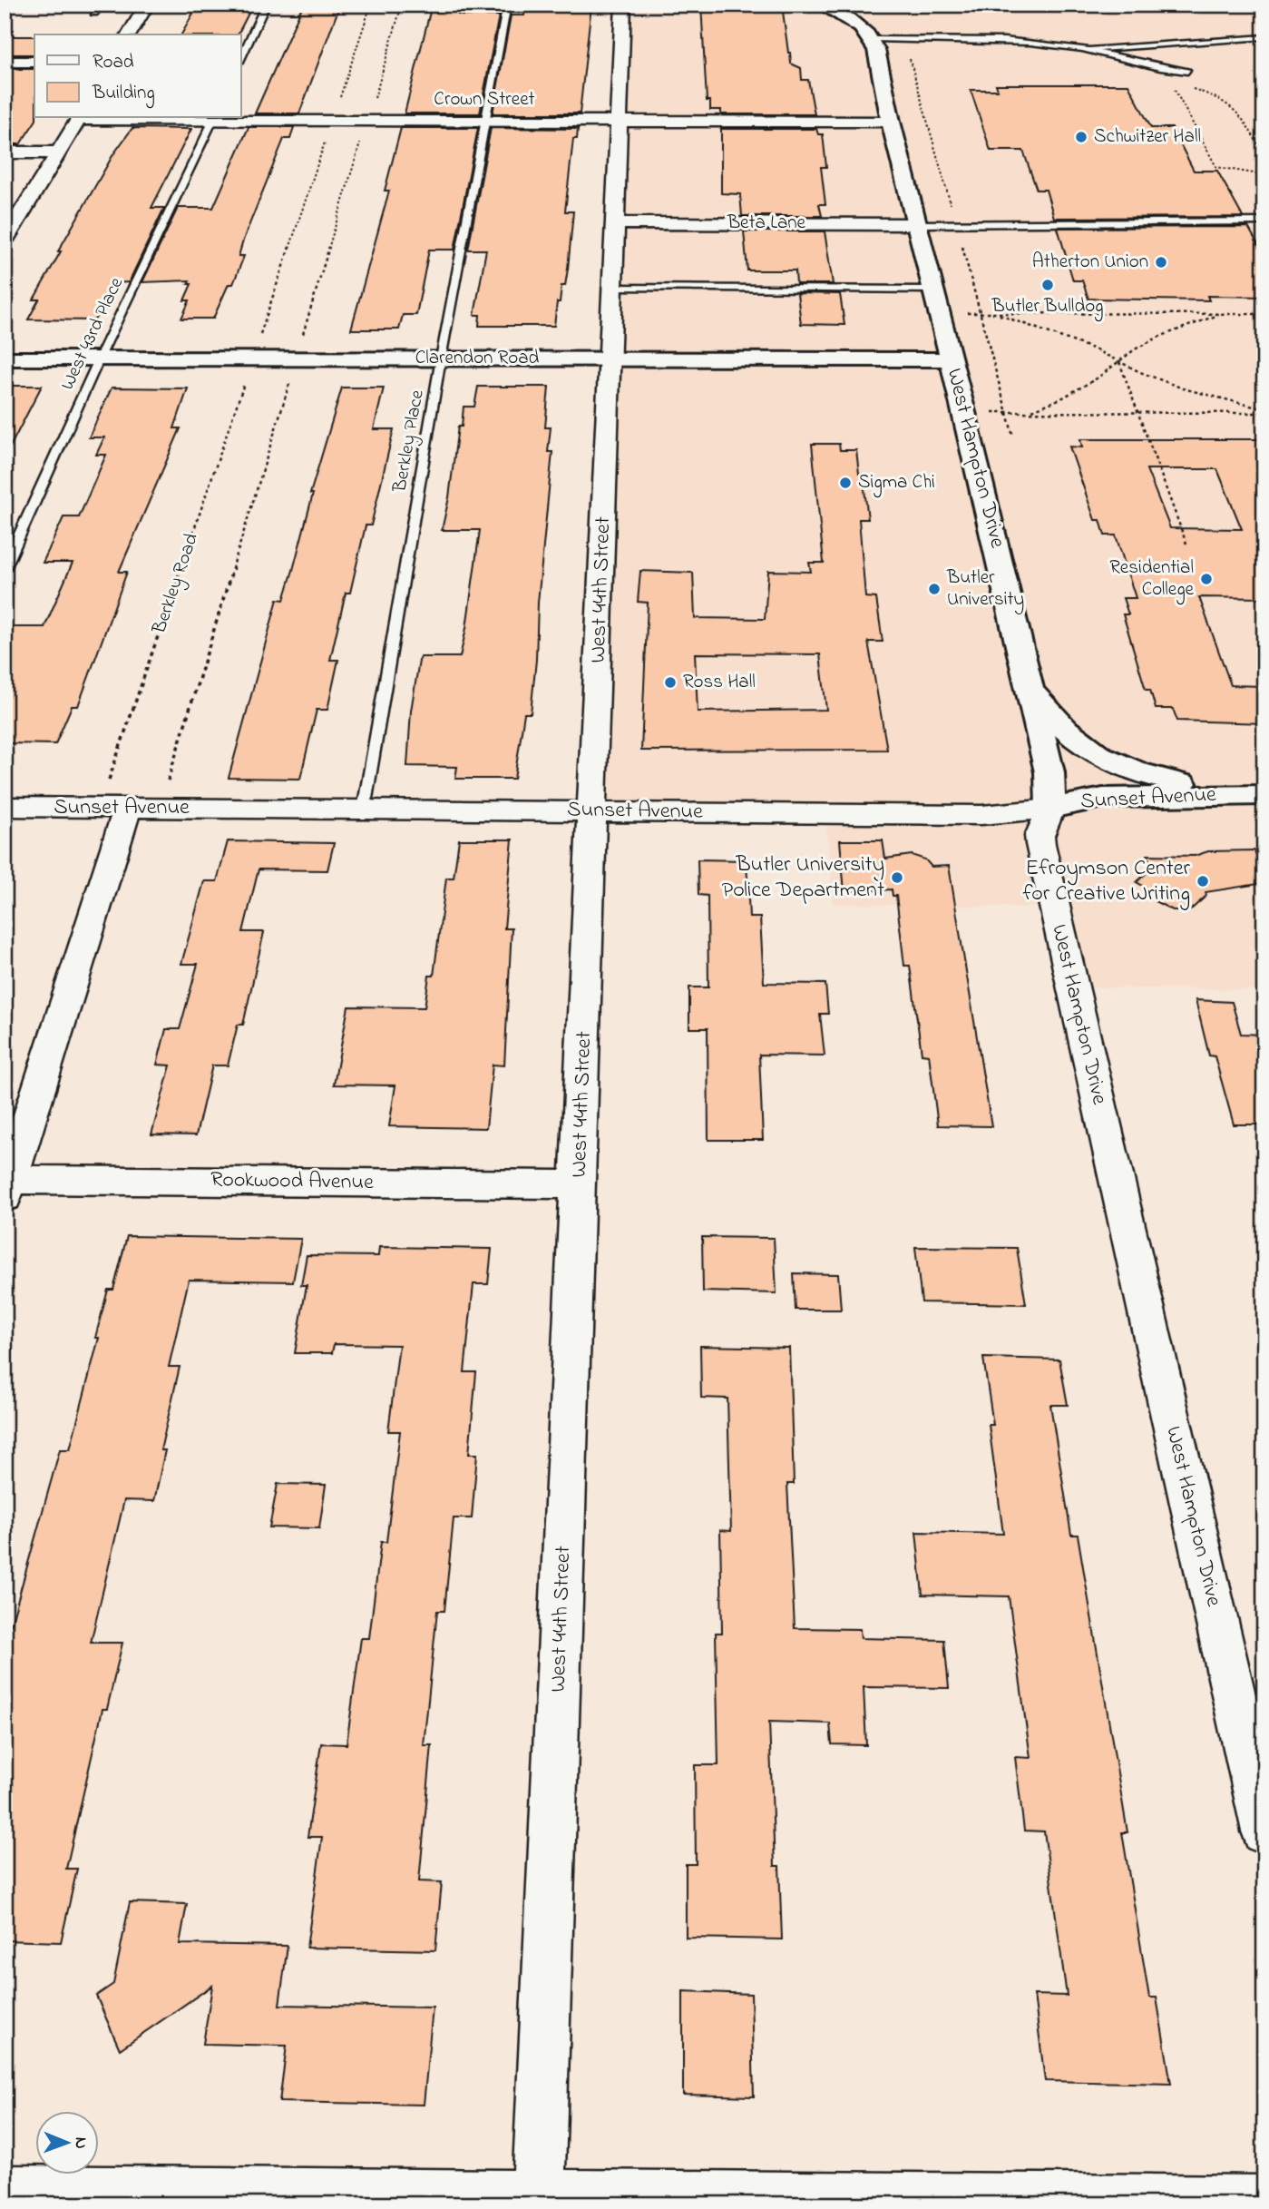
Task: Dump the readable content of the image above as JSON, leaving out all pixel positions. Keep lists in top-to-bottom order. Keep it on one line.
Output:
{"streets":{"street":["Crown Street","Beta Lane","Clarendon Road","West Hampton Drive","West 44th Street","Sunset Avenue","Rookwood Avenue"],"lane":["West 43rd Place","Berkley Place"],"path":["Berkley Road"]},"crossings":[["Crown Street","West 43rd Place"],["Crown Street","Berkley Place"],["Crown Street","West Hampton Drive"],["Crown Street","West 44th Street"],["Beta Lane","West Hampton Drive"],["Beta Lane","West 44th Street"],["West 43rd Place","Clarendon Road"],["Clarendon Road","Berkley Place"],["Clarendon Road","West Hampton Drive"],["Clarendon Road","West 44th Street"],["Berkley Place","Sunset Avenue"],["West Hampton Drive","Sunset Avenue"],["Berkley Road","Sunset Avenue"],["West 44th Street","Sunset Avenue"],["West 44th Street","Rookwood Avenue"]],"places":["Schwitzer Hall","Atherton Union","Butler Bulldog","Sigma Chi","Residential College","Butler University","Ross Hall","Butler University Police Department","Efroymson Center for Creative Writing"],"legend":["Road","Building"],"north":"right"}
